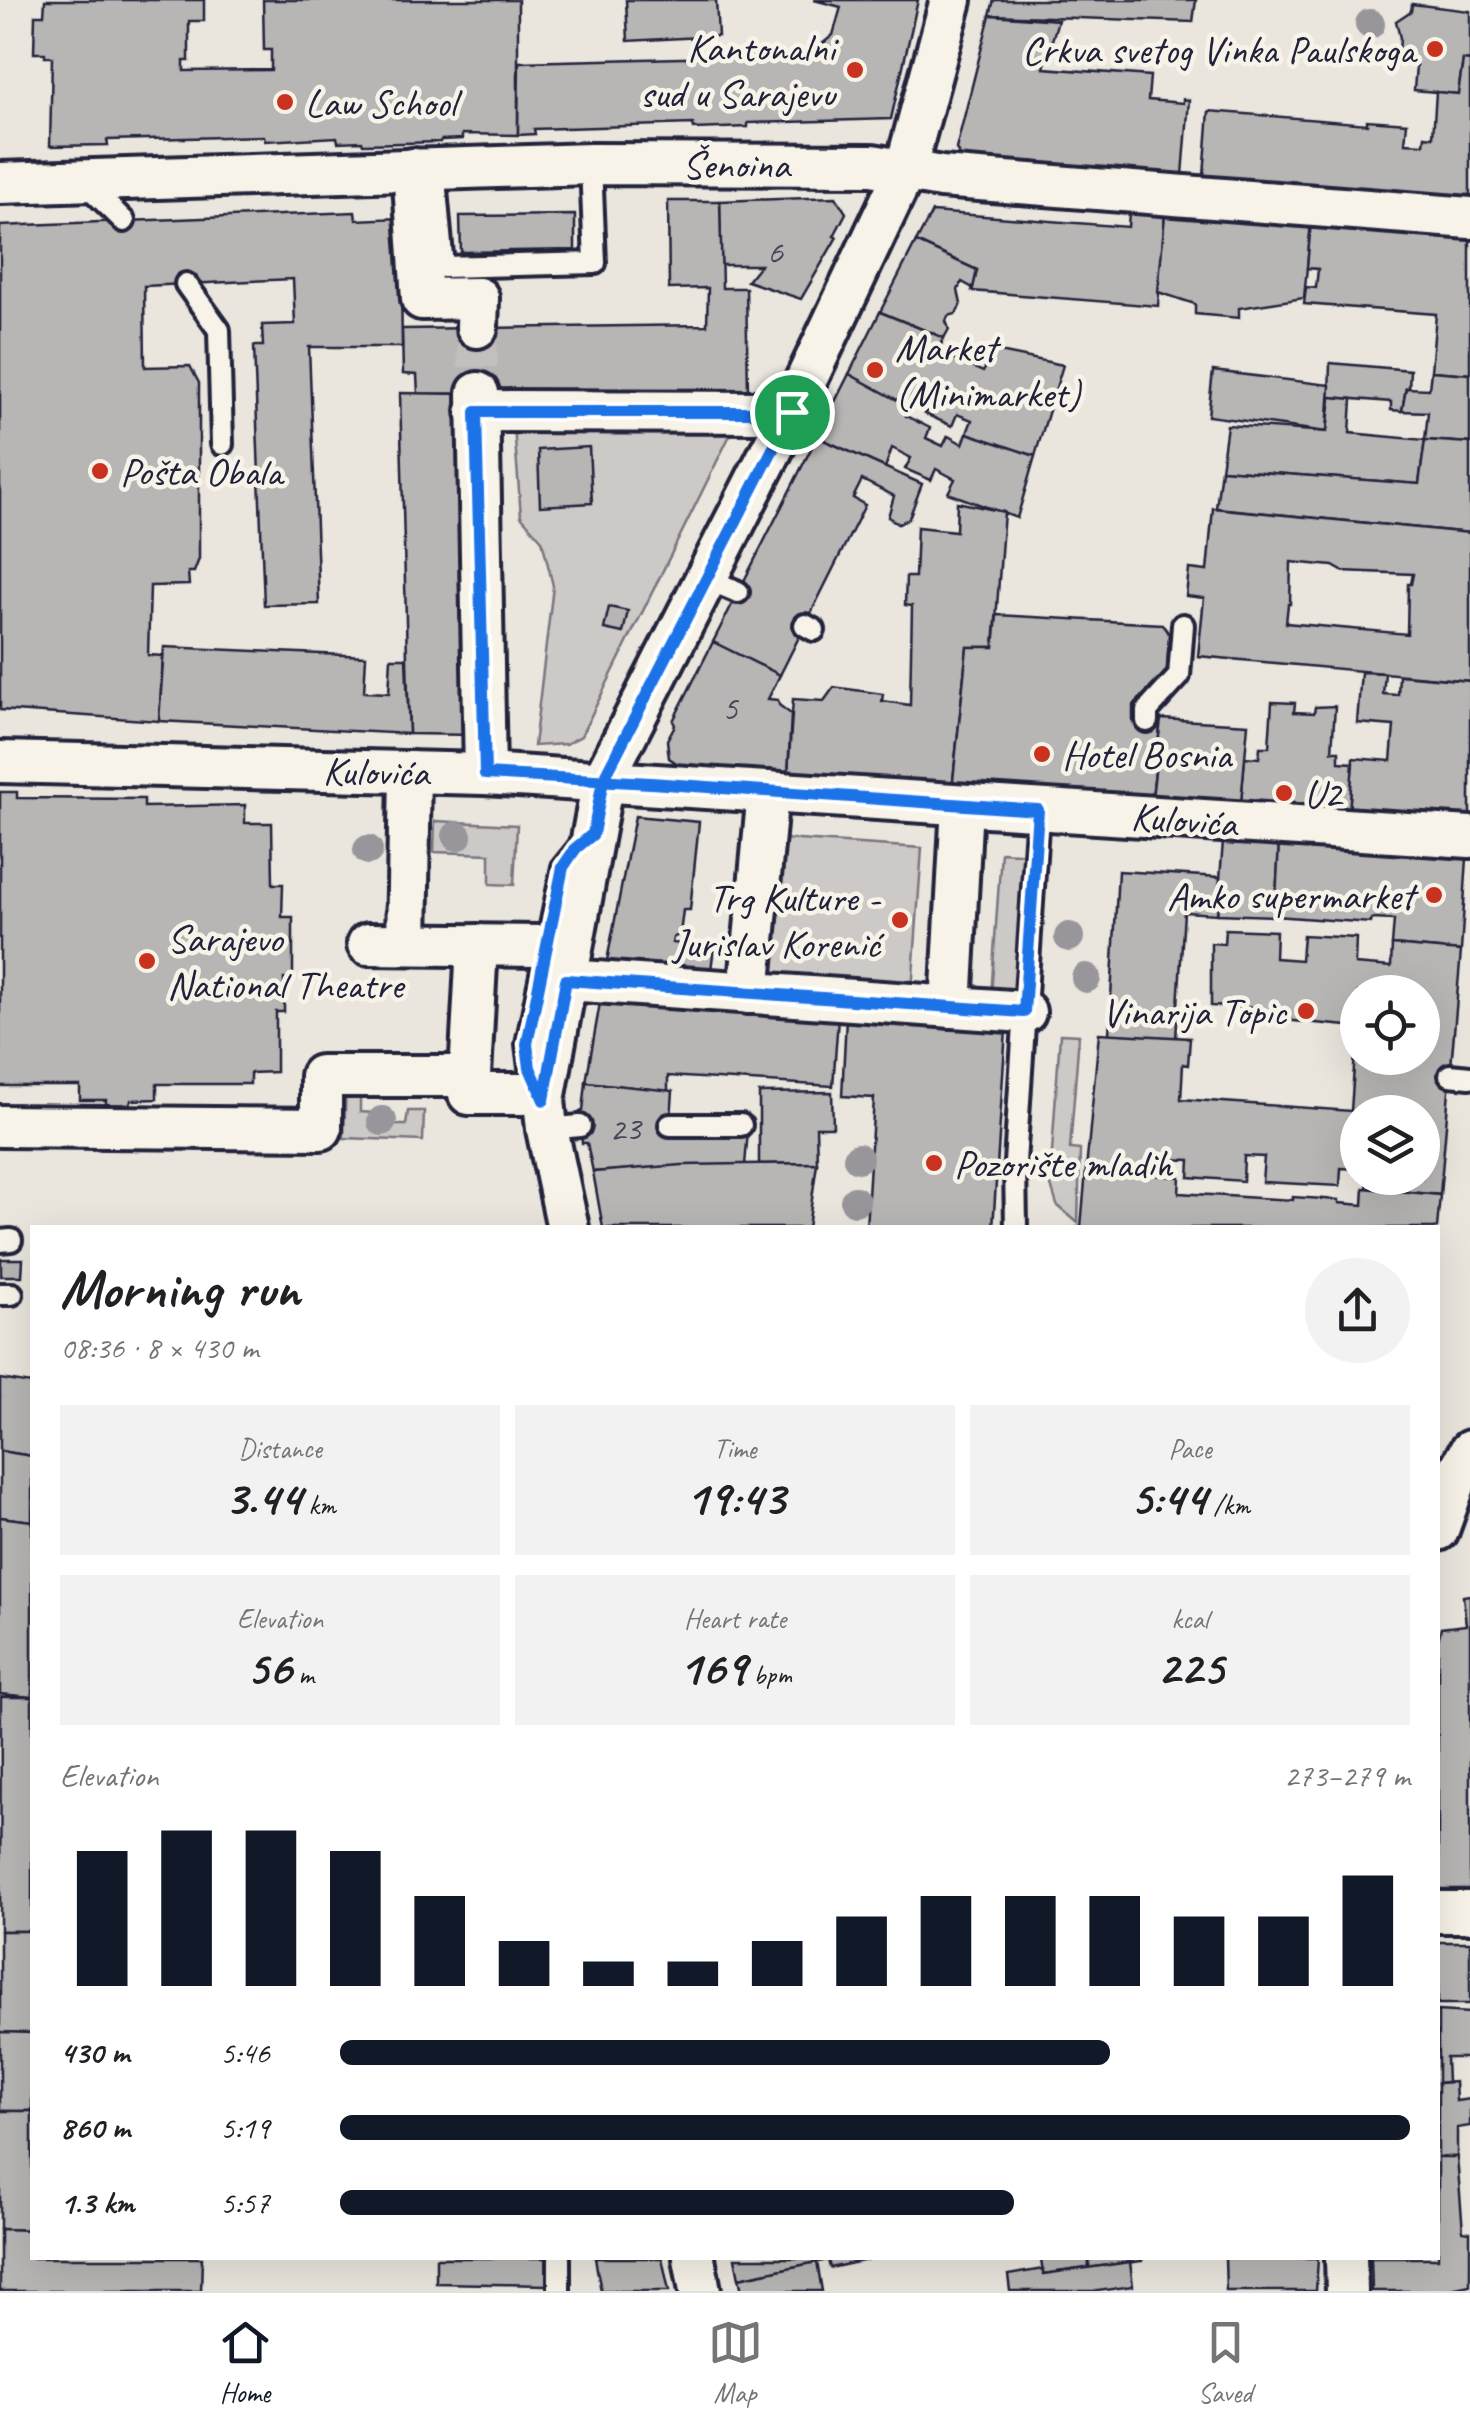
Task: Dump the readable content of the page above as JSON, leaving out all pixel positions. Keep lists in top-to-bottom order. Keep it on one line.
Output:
{"streets":{"street":["Šenoina","Kulovića"]},"places":["Crkva svetog Vinka Paulskoga","Kantonalni sud u Sarajevu","Law School","Market (Minimarket)","Pošta Obala","Hotel Bosnia","U2","Amko supermarket","Trg Kulture - Jurislav Korenić","Sarajevo National Theatre","Vinarija Topic","Pozorište mladih"],"house_numbers":["6","5","23"],"page":{"heading":["Morning run","08:36 · 8 × 430 m"],"stats":[["Distance","3.44 km"],["Time","19:43"],["Pace","5:44 /km"],["Elevation","56 m"],["Heart rate","169 bpm"],["kcal","225"]],"chart":["Elevation","273–279 m"],"list":[{"name":"430 m","note":"5:46"},{"name":"860 m","note":"5:19"},{"name":"1.3 km","note":"5:57"}],"tabs":["Home","Map","Saved"]}}
